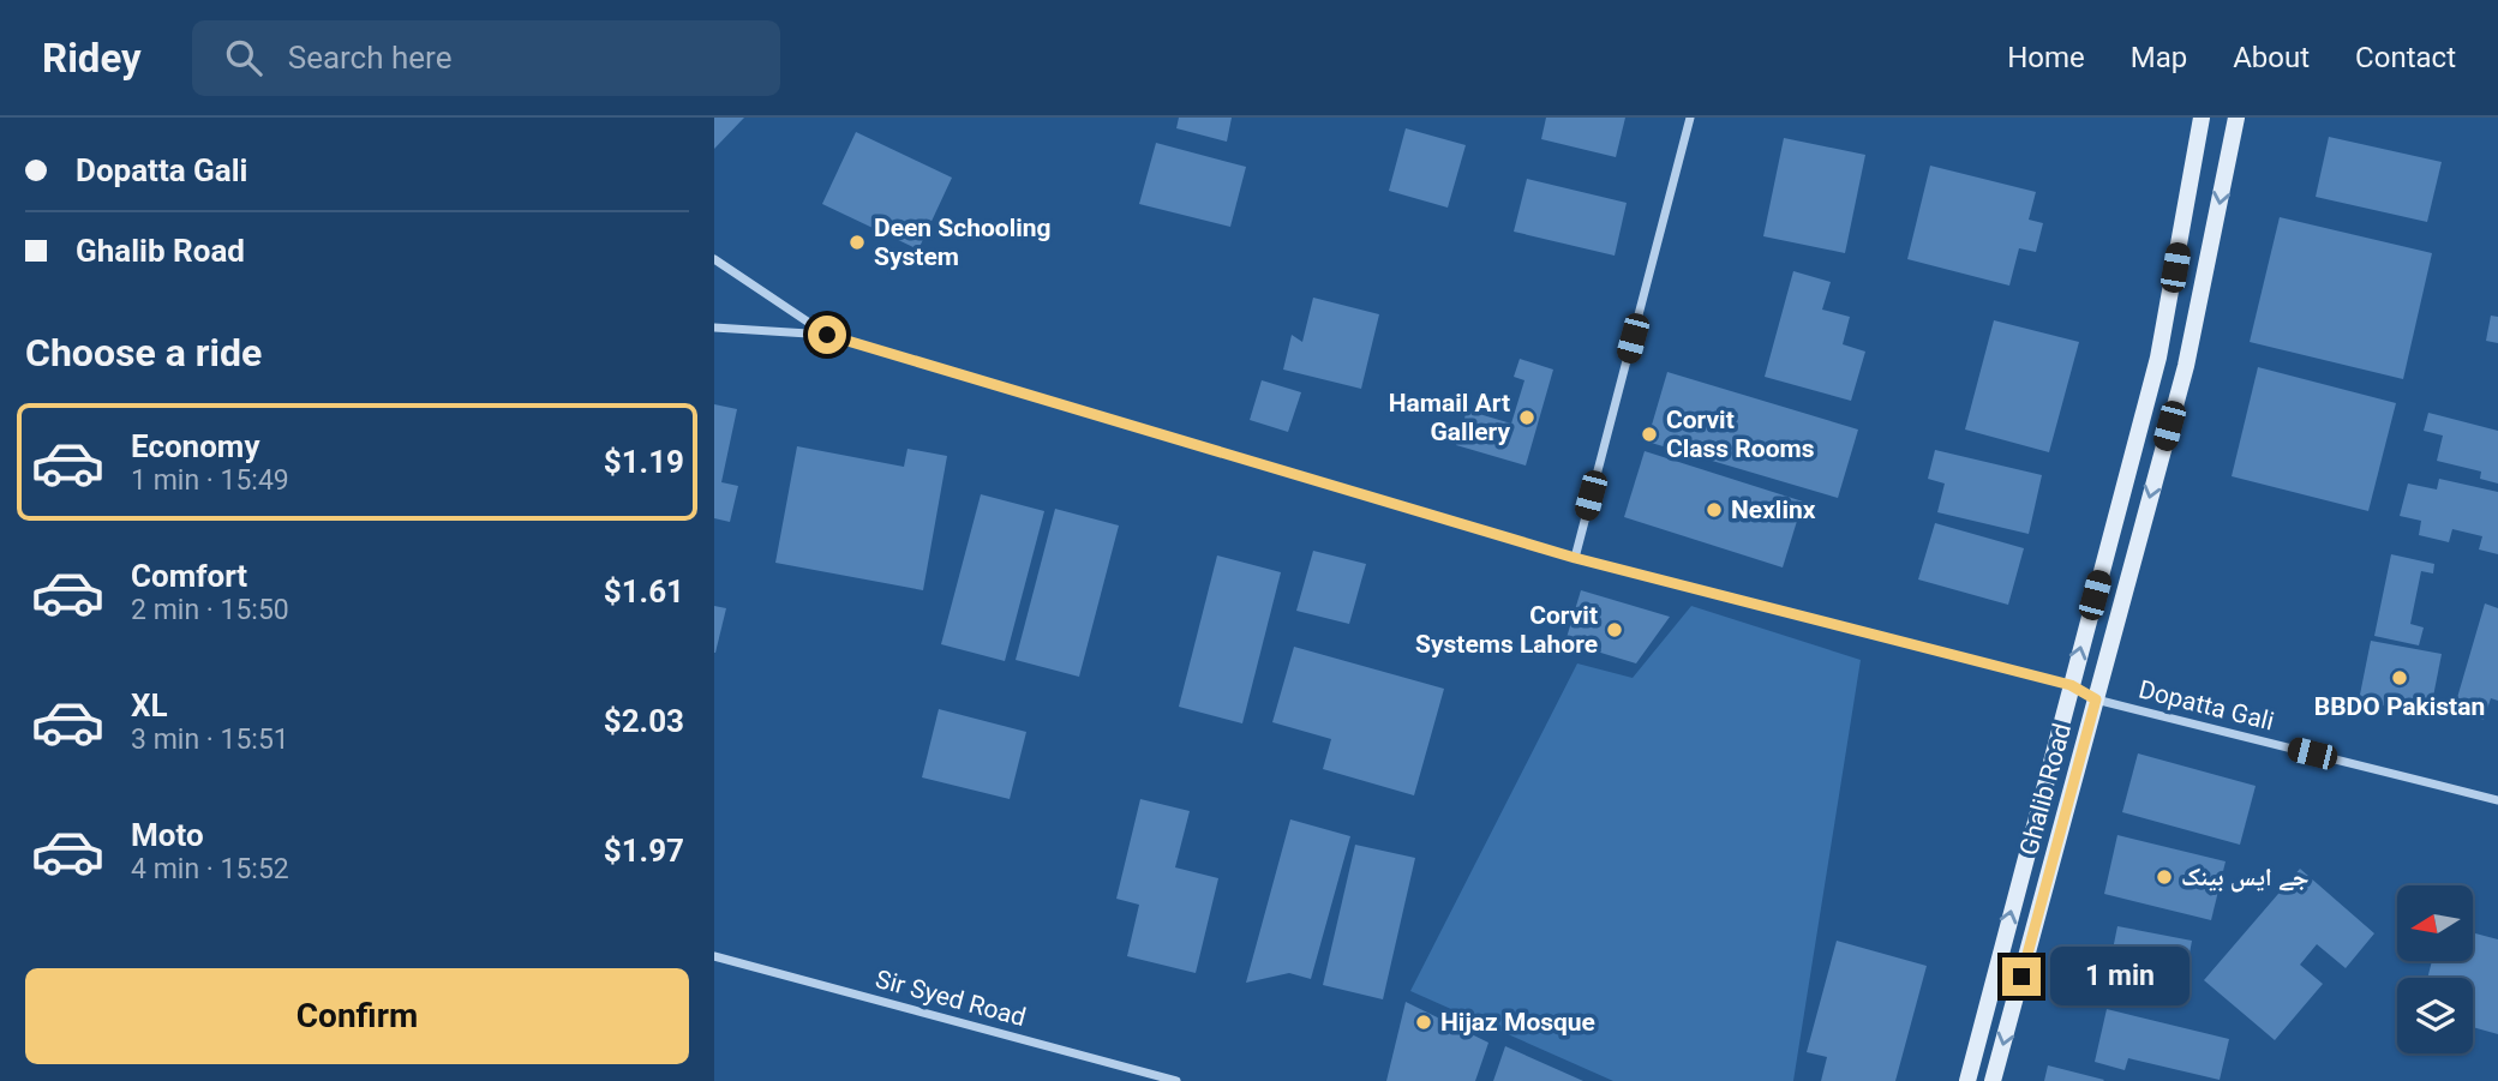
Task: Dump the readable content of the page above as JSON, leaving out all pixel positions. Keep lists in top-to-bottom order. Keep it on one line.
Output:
{"streets":{"street":["Dopatta Gali","Ghalib Road","Sir Syed Road"]},"crossings":[["Dopatta Gali","Ghalib Road"]],"places":["Deen Schooling System","Hamail Art Gallery","Corvit Class Rooms","Nexlinx","Corvit Systems Lahore","BBDO Pakistan","جے ایس بینک","Hijaz Mosque"],"north":"left","page":{"header":"Ridey","search":"Search here","nav":["Home","Map","About","Contact"],"banner":["Dopatta Gali","Ghalib Road"],"heading":"Choose a ride","list":[{"name":"Economy","note":"1 min · 15:49","value":"$1.19"},{"name":"Comfort","note":"2 min · 15:50","value":"$1.61"},{"name":"XL","note":"3 min · 15:51","value":"$2.03"},{"name":"Moto","note":"4 min · 15:52","value":"$1.97"}],"bubble":"1 min","buttons":"Confirm"}}
